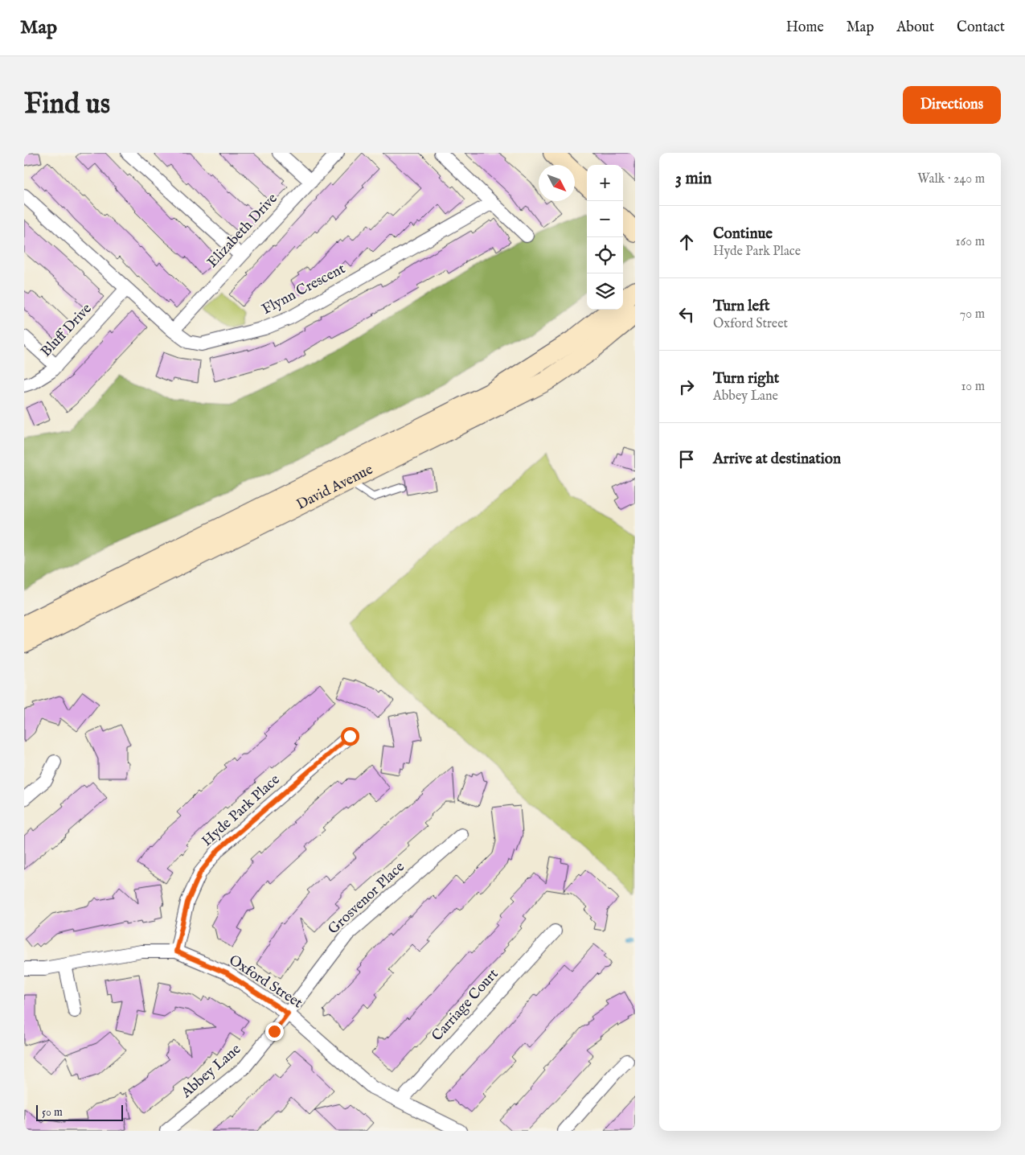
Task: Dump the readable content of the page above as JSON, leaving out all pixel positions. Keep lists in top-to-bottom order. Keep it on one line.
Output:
{"streets":{"main road":["David Avenue"],"street":["Elizabeth Drive","Flynn Crescent","Bluff Drive","Hyde Park Place","Grosvenor Place","Oxford Street","Carriage Court","Abbey Lane"]},"crossings":[["Elizabeth Drive","Flynn Crescent"],["Flynn Crescent","Bluff Drive"],["Hyde Park Place","Oxford Street"],["Grosvenor Place","Oxford Street"],["Grosvenor Place","Abbey Lane"],["Oxford Street","Carriage Court"],["Oxford Street","Abbey Lane"]],"scale_bar":"50 m","north":"bottom right","page":{"header":"Map","nav":["Home","Map","About","Contact"],"buttons":"Directions","title":"Find us","heading":["3 min","Walk · 240 m"],"map_buttons":["+","−"],"list":[["Continue","Hyde Park Place","160 m"],["Turn left","Oxford Street","70 m"],["Turn right","Abbey Lane","10 m"],"Arrive at destination"],"scale":"50 m"}}
